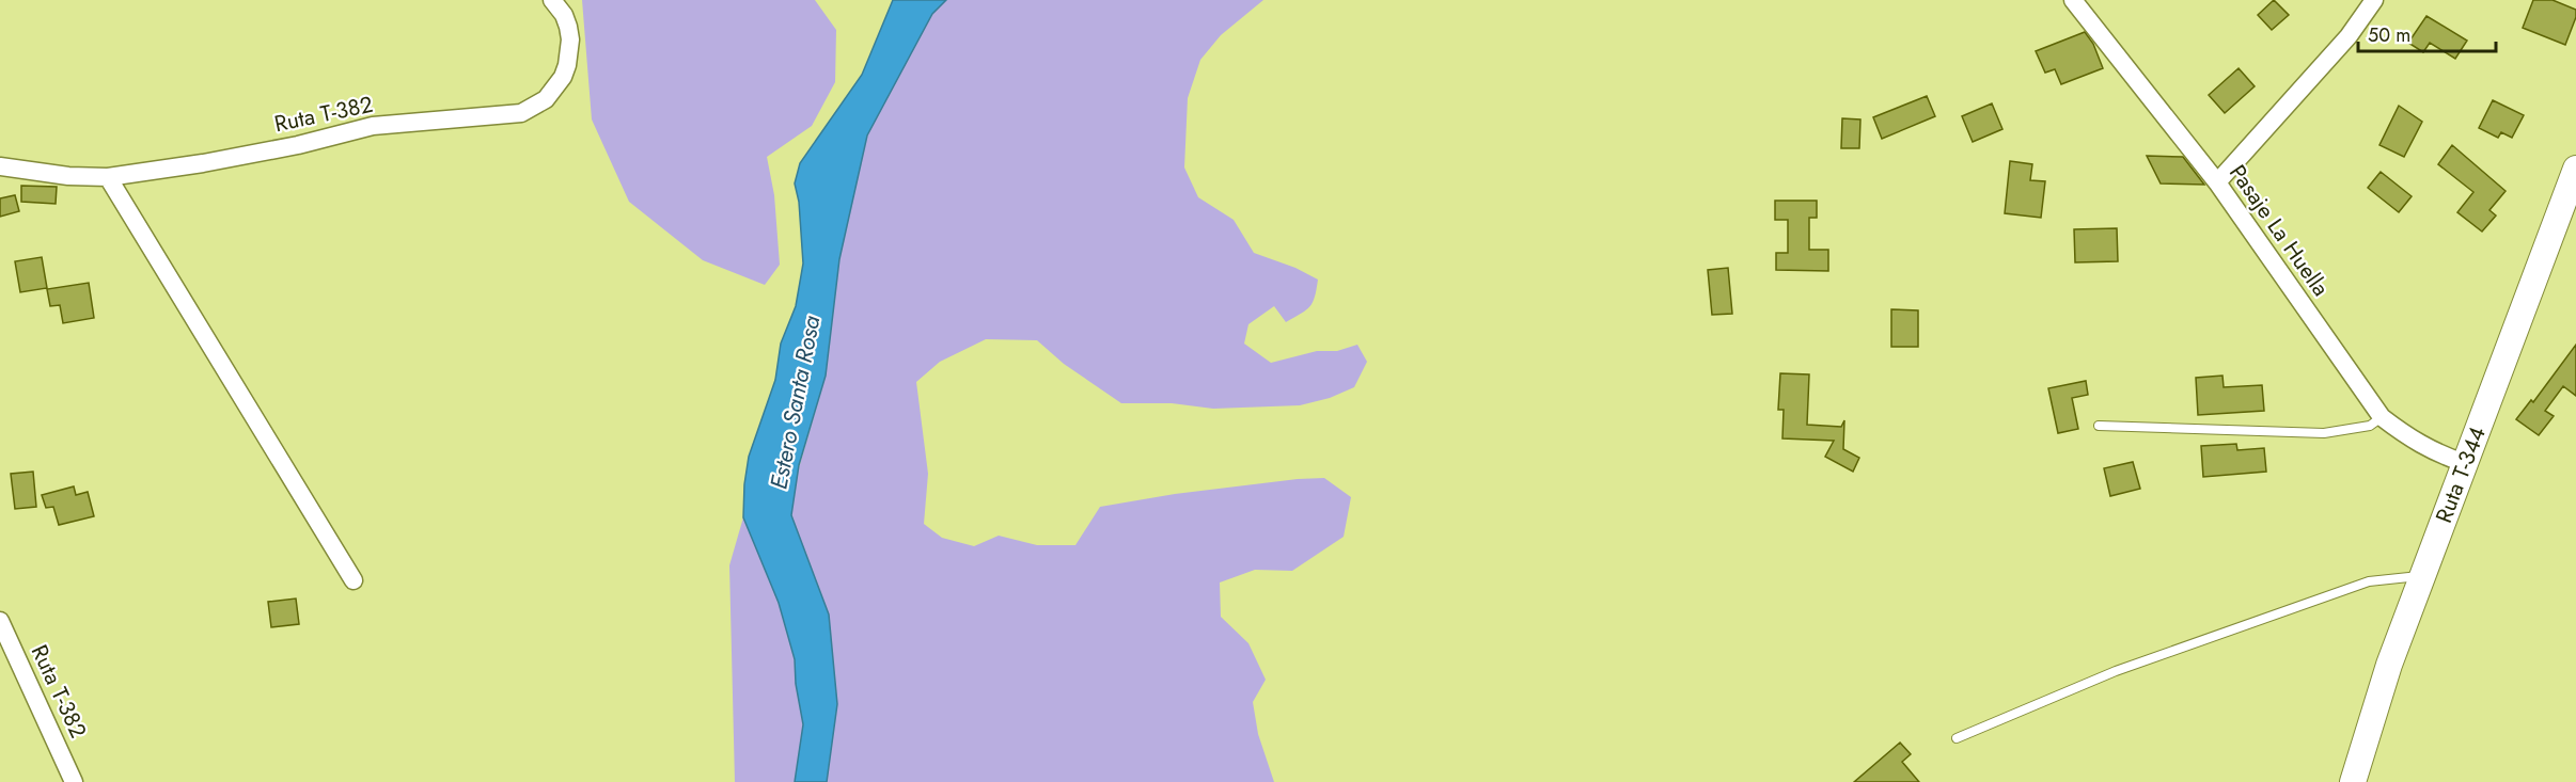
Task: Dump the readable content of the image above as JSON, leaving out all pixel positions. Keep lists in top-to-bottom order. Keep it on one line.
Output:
{"streets":{"main road":["Ruta T-344"],"street":["Ruta T-382","Pasaje La Huella"]},"crossings":[["Pasaje La Huella","Ruta T-344"]],"water":["Estero Santa Rosa"],"scale_bar":"50 m"}
